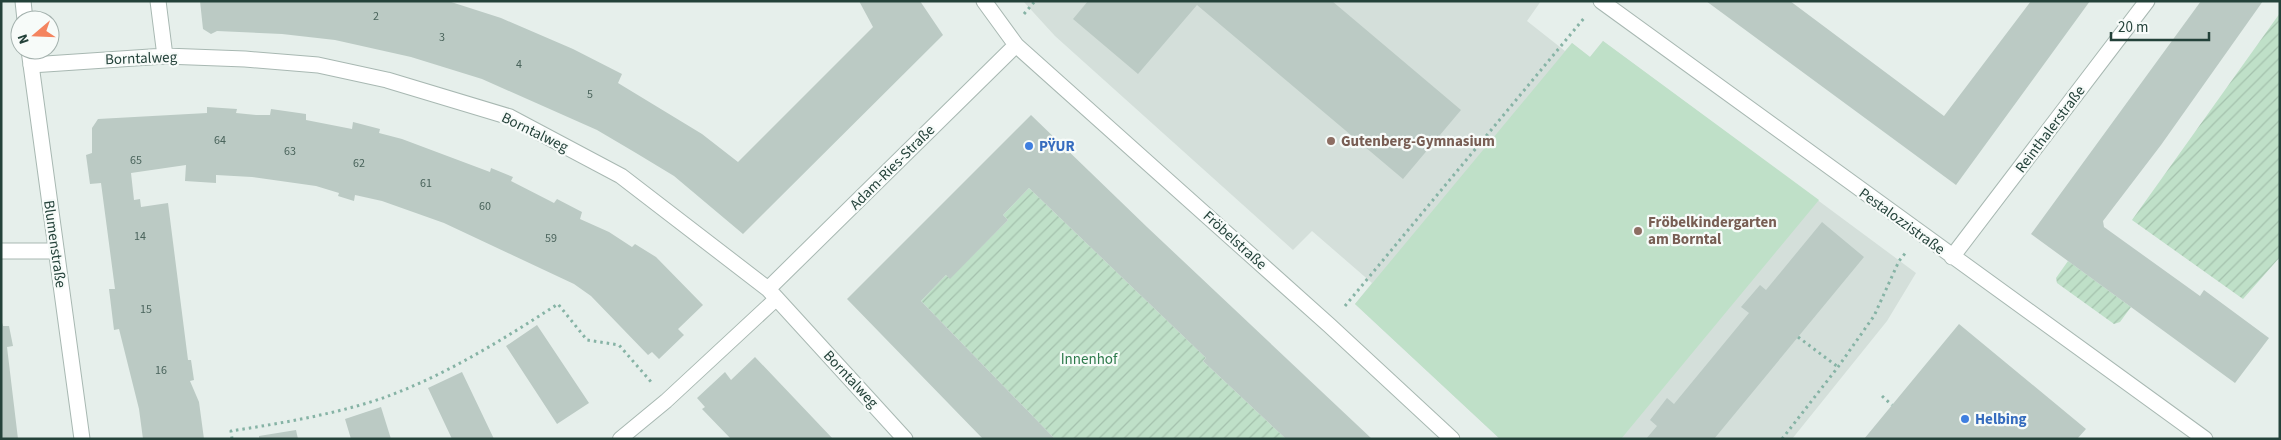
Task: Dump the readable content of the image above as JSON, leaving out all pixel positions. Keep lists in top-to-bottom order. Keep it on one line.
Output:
{"streets":{"street":["Borntalweg","Reinthalerstraße","Adam-Ries-Straße","Pestalozzistraße","Fröbelstraße","Blumenstraße"]},"crossings":[["Borntalweg","Adam-Ries-Straße"],["Reinthalerstraße","Pestalozzistraße"],["Adam-Ries-Straße","Fröbelstraße"]],"parks":["Innenhof"],"places":["Gutenberg-Gymnasium","PŸUR","Fröbelkindergarten am Borntal","Helbing"],"house_numbers":["2","3","4","5","64","63","65","62","61","60","14","59","15","16"],"scale_bar":"20 m","north":"left"}
